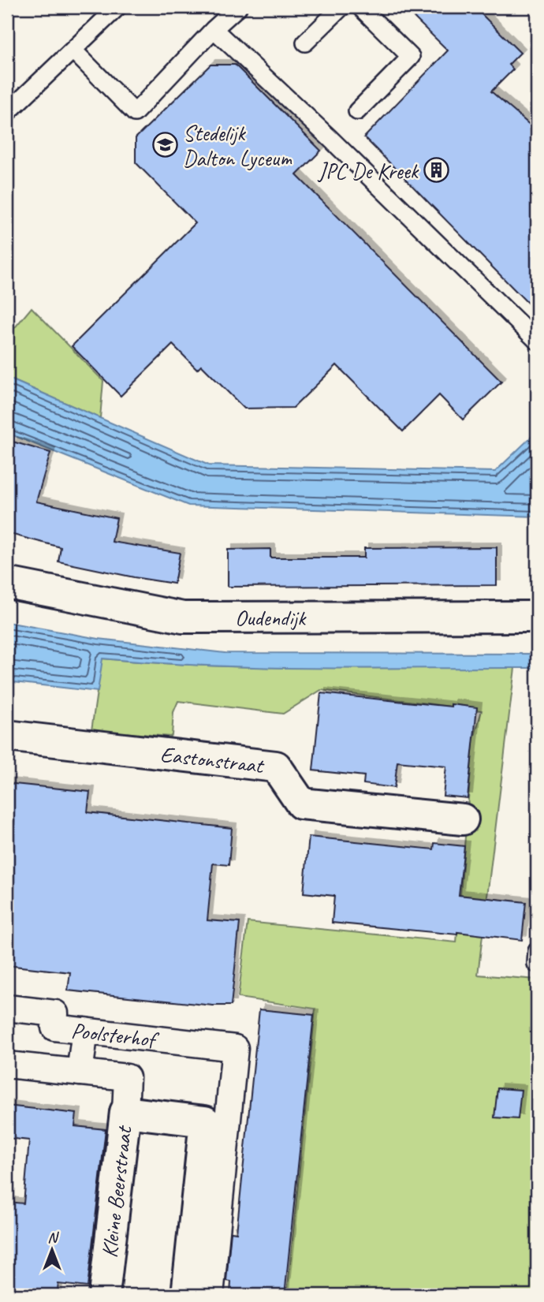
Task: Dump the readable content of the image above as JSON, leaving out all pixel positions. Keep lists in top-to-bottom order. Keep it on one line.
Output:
{"streets":{"street":["Oudendijk","Eastonstraat","Poolsterhof","Kleine Beerstraat"]},"crossings":[["Poolsterhof","Kleine Beerstraat"]],"places":{"school or university":["Stedelijk Dalton Lyceum"],"building":["JPC De Kreek"]},"north":"top"}
